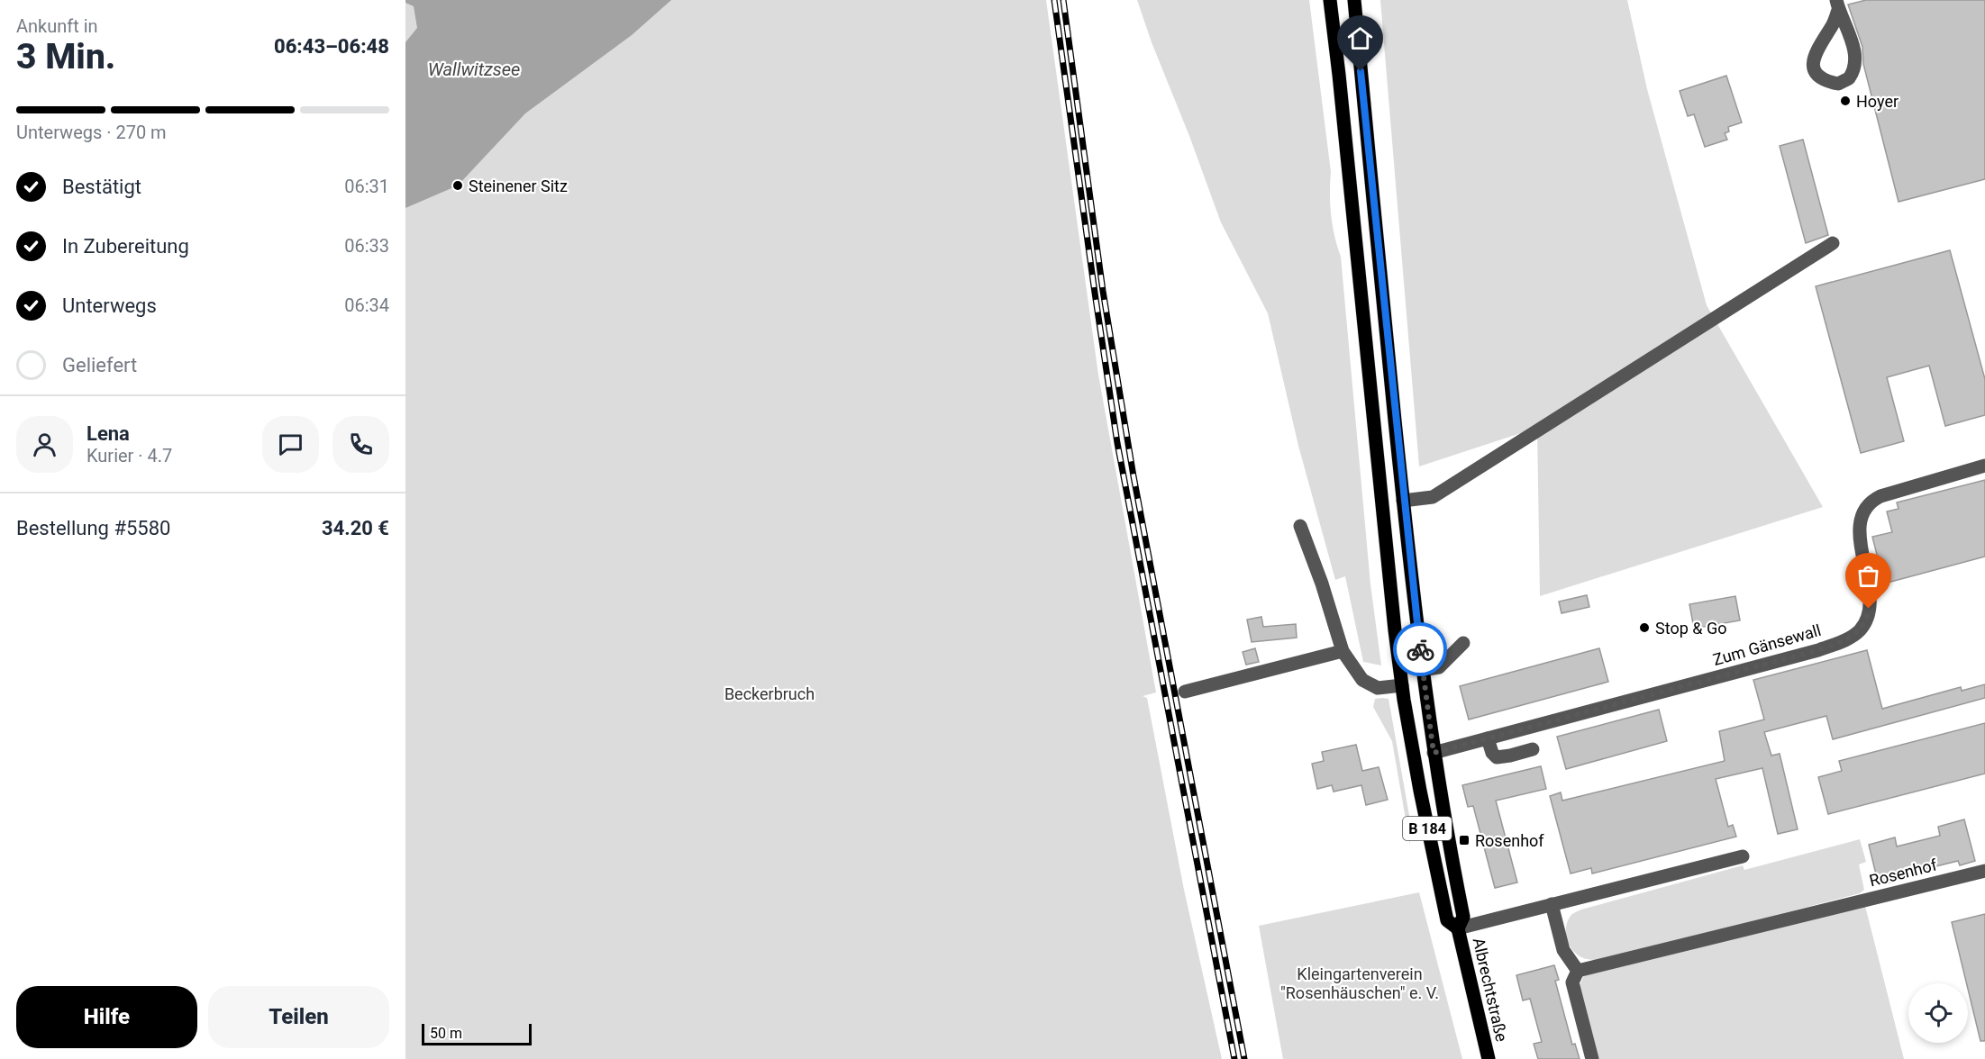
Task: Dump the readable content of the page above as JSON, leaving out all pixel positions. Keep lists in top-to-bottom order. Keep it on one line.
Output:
{"streets":{"main road":["B 184","Albrechtstraße"],"street":["Zum Gänsewall","Rosenhof"]},"crossings":[["Zum Gänsewall","B 184"],["Zum Gänsewall","Albrechtstraße"],["B 184","Albrechtstraße"]],"water":["Wallwitzsee"],"parks":["Beckerbruch","Kleingartenverein \"Rosenhäuschen\" e. V."],"places":{"other":["Hoyer","Steinener Sitz","Stop & Go"],"transit":["Rosenhof"]},"scale_bar":"50 m","page":{"heading":["3 Min.","Ankunft in","06:43–06:48"],"panel":["Lena","Kurier · 4.7","Bestellung #5580","34.20 €"],"bar":"Unterwegs · 270 m","list":[["Bestätigt","06:31"],["In Zubereitung","06:33"],["Unterwegs","06:34"],"Geliefert"],"buttons":["Hilfe","Teilen"],"scale":"50 m"}}
